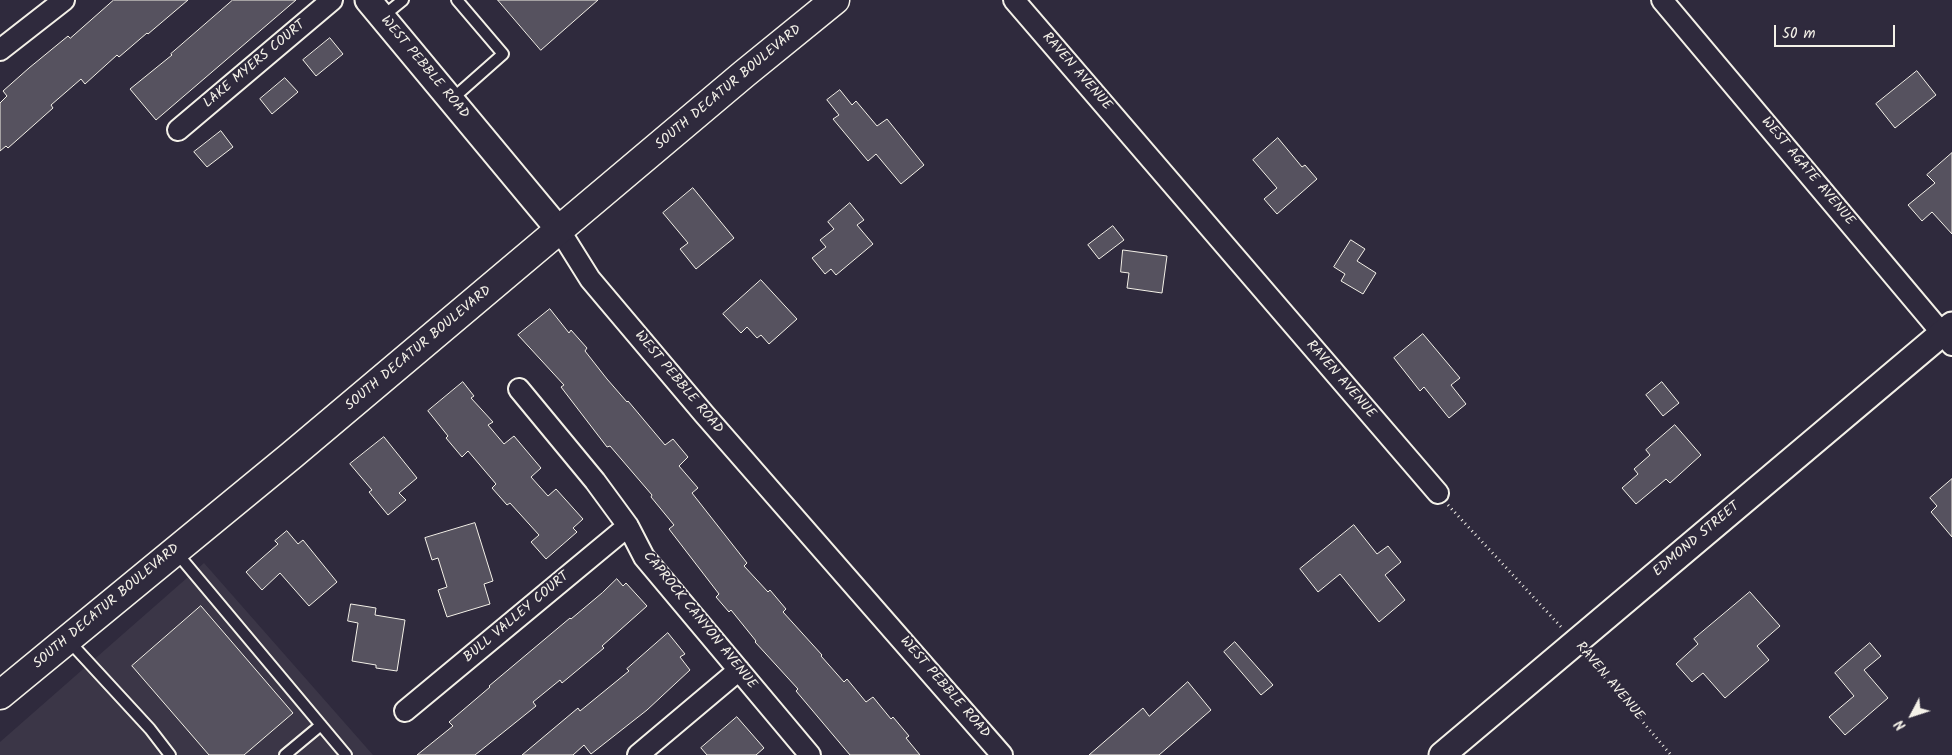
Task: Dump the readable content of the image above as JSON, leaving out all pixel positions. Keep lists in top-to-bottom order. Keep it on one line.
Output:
{"streets":{"main road":["SOUTH DECATUR BOULEVARD"],"street":["LAKE MYERS COURT","WEST PEBBLE ROAD","RAVEN AVENUE","WEST AGATE AVENUE","EDMOND STREET","BULL VALLEY COURT","CAPROCK CANYON AVENUE"]},"crossings":[["WEST PEBBLE ROAD","SOUTH DECATUR BOULEVARD"],["RAVEN AVENUE","EDMOND STREET"],["WEST AGATE AVENUE","EDMOND STREET"],["BULL VALLEY COURT","CAPROCK CANYON AVENUE"]],"scale_bar":"50 m","north":"bottom left"}
